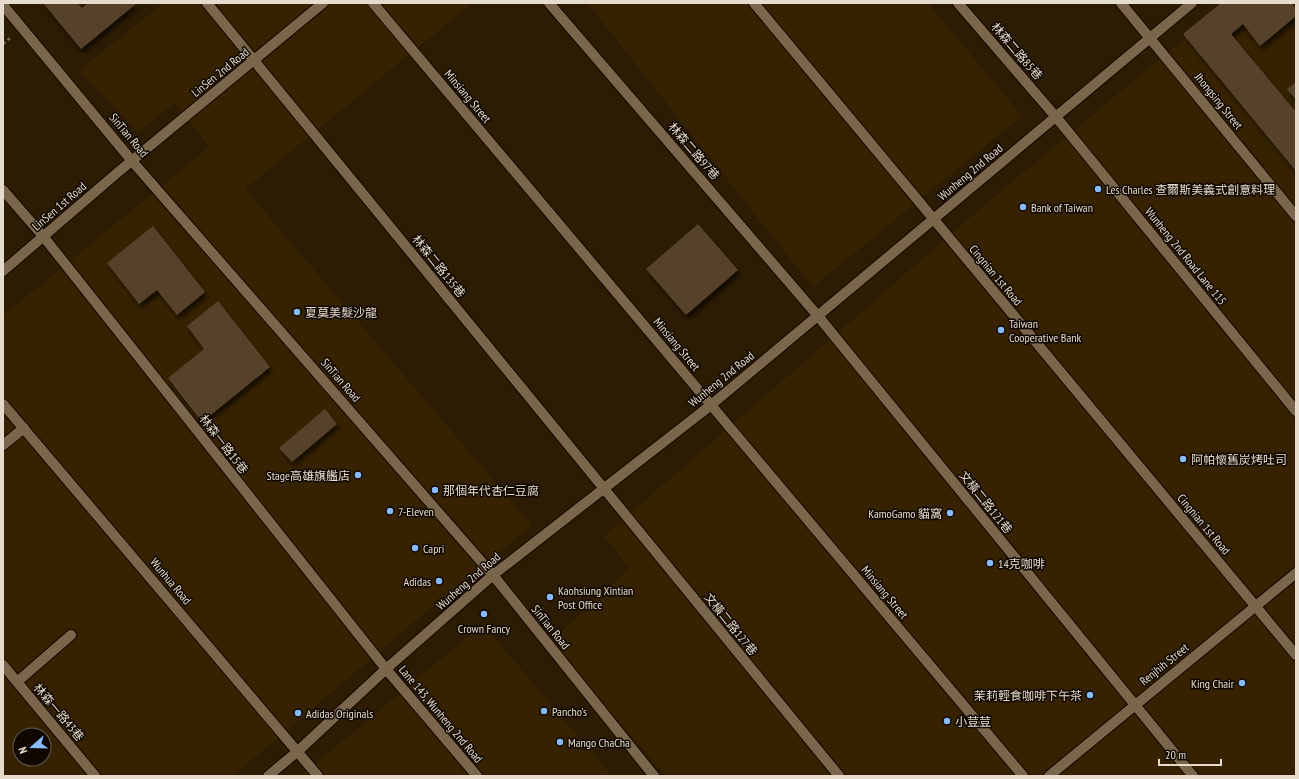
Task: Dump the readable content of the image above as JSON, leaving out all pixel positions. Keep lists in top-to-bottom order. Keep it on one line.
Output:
{"streets":{"street":["林森二路85巷","LinSen 2nd Road","Minsiang Street","Jhongsing Street","SinTian Road","林森二路97巷","Wunheng 2nd Road","LinSen 1st Road","Wunheng 2nd Road Lane 115","林森二路135巷","Cingnian 1st Road","林森一路15巷","文橫二路121巷","Wunhua Road","文橫二路127巷","Renjhih Street","林森一路43巷","Lane 143, Wunheng 2nd Road"]},"crossings":[["林森二路85巷","Wunheng 2nd Road"],["林森二路85巷","Wunheng 2nd Road Lane 115"],["LinSen 2nd Road","SinTian Road"],["LinSen 2nd Road","LinSen 1st Road"],["LinSen 2nd Road","林森二路135巷"],["Minsiang Street","Wunheng 2nd Road"],["Jhongsing Street","Wunheng 2nd Road"],["SinTian Road","Wunheng 2nd Road"],["SinTian Road","LinSen 1st Road"],["林森二路97巷","Wunheng 2nd Road"],["林森二路97巷","文橫二路121巷"],["Wunheng 2nd Road","Wunheng 2nd Road Lane 115"],["Wunheng 2nd Road","林森二路135巷"],["Wunheng 2nd Road","Cingnian 1st Road"],["Wunheng 2nd Road","林森一路15巷"],["Wunheng 2nd Road","文橫二路121巷"],["Wunheng 2nd Road","Wunhua Road"],["Wunheng 2nd Road","文橫二路127巷"],["Wunheng 2nd Road","Lane 143, Wunheng 2nd Road"],["LinSen 1st Road","林森一路15巷"],["林森二路135巷","文橫二路127巷"],["Cingnian 1st Road","Renjhih Street"],["林森一路15巷","Lane 143, Wunheng 2nd Road"],["文橫二路121巷","Renjhih Street"]],"places":["Les Charles 查爾斯美義式創意料理","Bank of Taiwan","夏莫美髮沙龍","Taiwan Cooperative Bank","阿帕懷舊炭烤吐司","Stage高雄旗艦店","那個年代杏仁豆腐","7-Eleven","KamoGamo 貓窩","Capri","14克咖啡","Adidas","Kaohsiung Xintian Post Office","Crown Fancy","King Chair","茉莉輕食咖啡下午茶","Pancho's","Adidas Originals","小荳荳","Mango ChaCha"],"scale_bar":"20 m","north":"left"}
